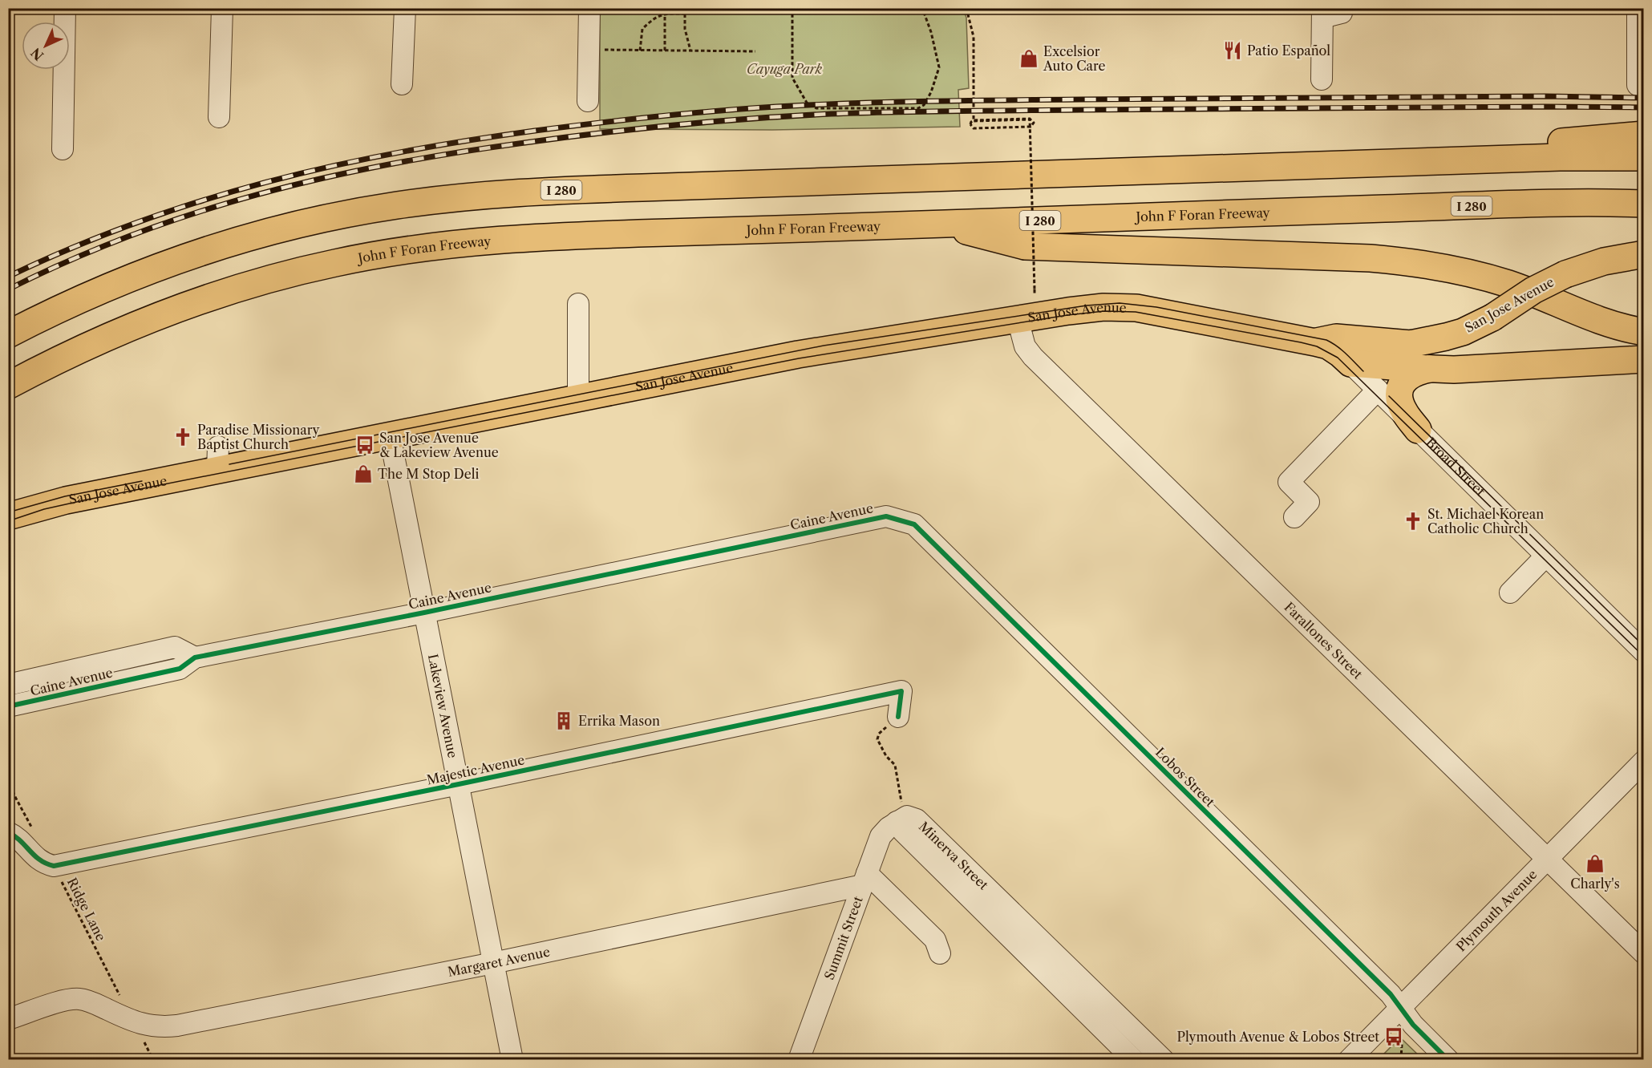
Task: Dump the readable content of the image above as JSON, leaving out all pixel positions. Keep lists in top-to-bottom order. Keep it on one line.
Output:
{"streets":{"main road":["I 280","John F Foran Freeway","San Jose Avenue"],"street":["Broad Street","Caine Avenue","Farallones Street","Lakeview Avenue","Majestic Avenue","Lobos Street","Minerva Street","Plymouth Avenue","Summit Street","Margaret Avenue"],"path":["Ridge Lane"]},"crossings":[["San Jose Avenue","Broad Street"],["San Jose Avenue","Farallones Street"],["San Jose Avenue","Lakeview Avenue"],["Caine Avenue","Lakeview Avenue"],["Caine Avenue","Lobos Street"],["Farallones Street","Plymouth Avenue"],["Lakeview Avenue","Majestic Avenue"],["Lakeview Avenue","Margaret Avenue"],["Majestic Avenue","Ridge Lane"],["Lobos Street","Plymouth Avenue"],["Minerva Street","Summit Street"],["Ridge Lane","Margaret Avenue"],["Summit Street","Margaret Avenue"]],"parks":["Cayuga Park"],"places":{"restaurant":["Patio Español"],"shop":["Excelsior Auto Care","The M Stop Deli","Charly's"],"church":["Paradise Missionary Baptist Church","St. Michael Korean Catholic Church"],"bus stop":["San Jose Avenue & Lakeview Avenue","Plymouth Avenue & Lobos Street"],"building":["Errika Mason"]},"north":"bottom left"}
